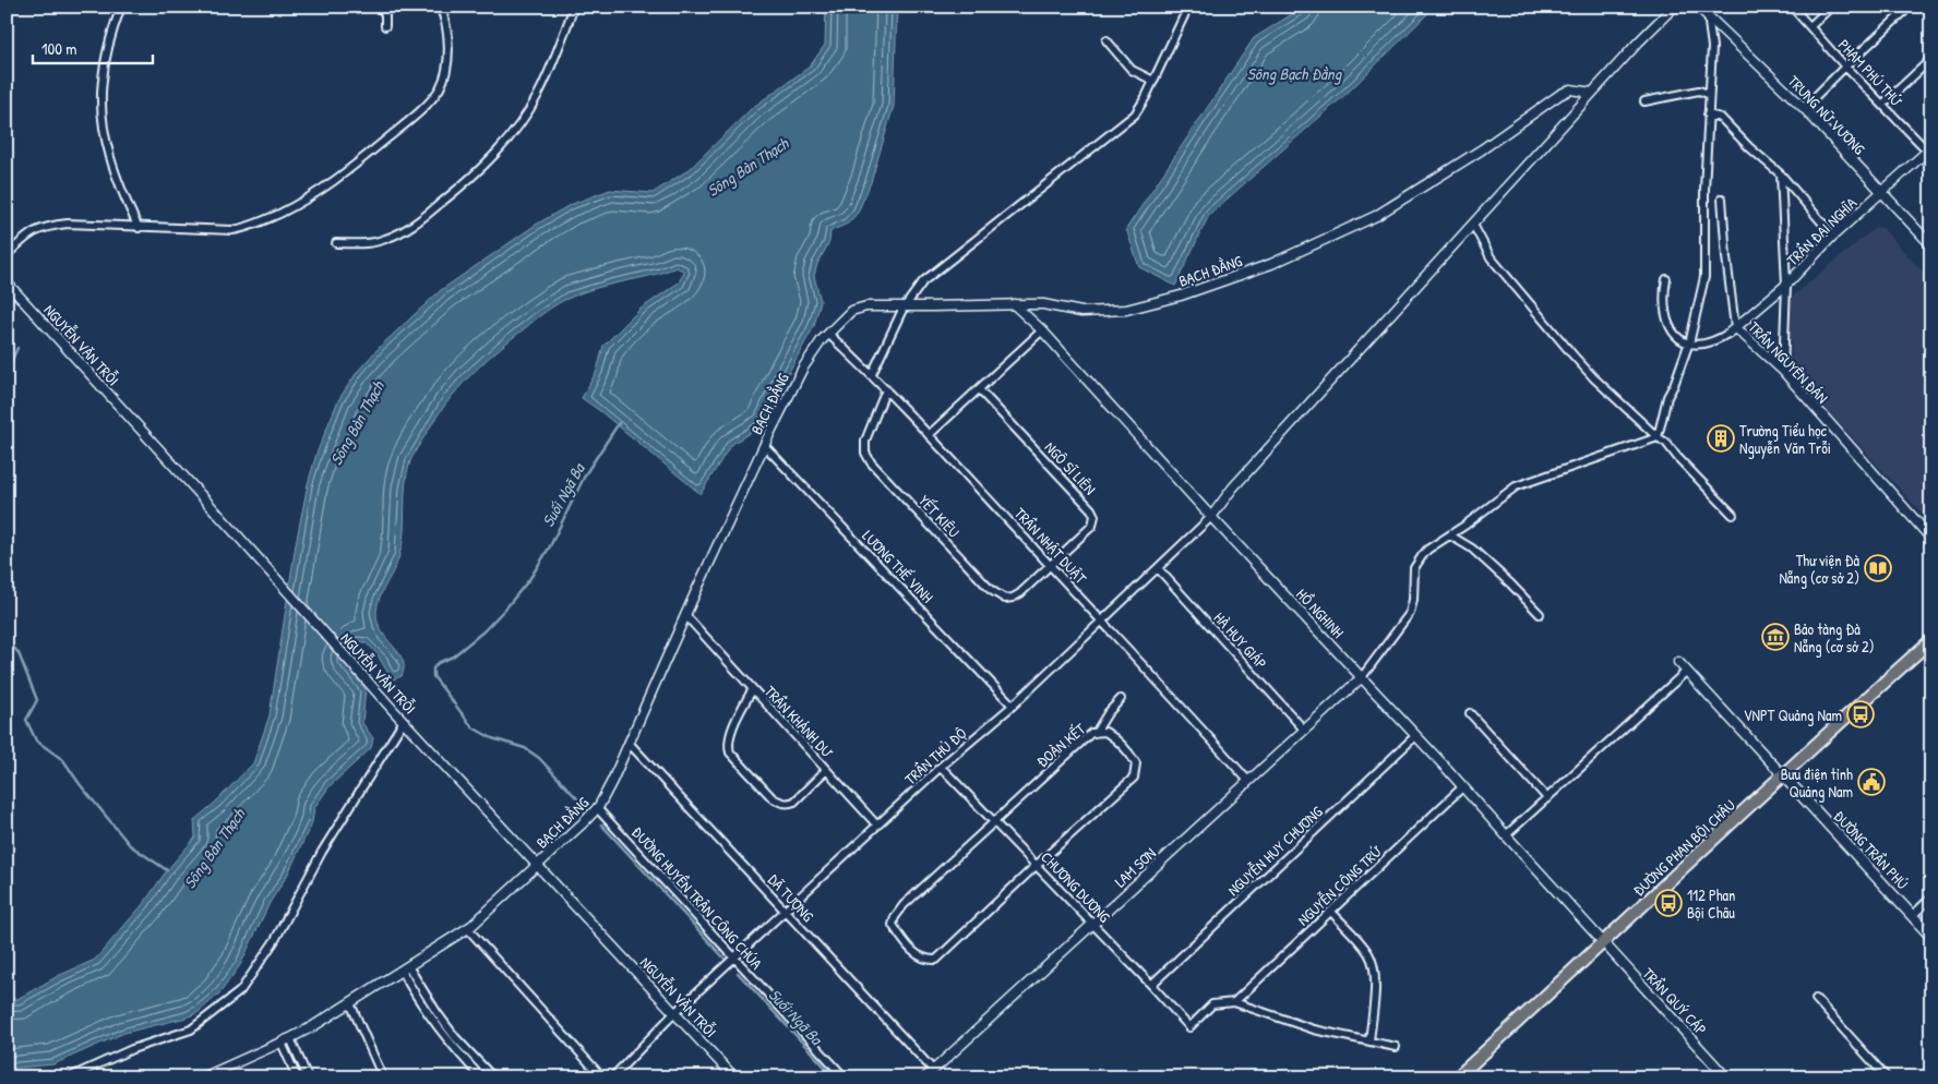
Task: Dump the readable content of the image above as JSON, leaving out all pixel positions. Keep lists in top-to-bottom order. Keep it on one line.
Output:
{"streets":{"main road":["ĐƯỜNG PHAN BỘI CHÂU","ĐƯỜNG TRẦN PHÚ"],"street":["PHẠM PHÚ THỨ","TRƯNG NỮ VƯƠNG","TRẦN ĐẠI NGHĨA","BẠCH ĐẰNG","NGUYỄN VĂN TRỖI","TRẦN NGUYÊN ĐÁN","NGÔ SĨ LIÊN","YẾT KIÊU","TRẦN NHẬT DUẬT","LƯƠNG THẾ VINH","HỒ NGHINH","HÀ HUY GIÁP","TRẦN KHÁNH DƯ","ĐOÀN KẾT","TRẦN THỦ ĐỘ","NGUYỄN HUY CHƯƠNG","LAM SƠN","NGUYỄN CÔNG TRỨ","CHƯƠNG DƯƠNG","ĐƯỜNG HUYỀN TRÂN CÔNG CHÚA","DÃ TƯỢNG","TRẦN QUÝ CÁP"]},"crossings":[["PHẠM PHÚ THỨ","TRẦN ĐẠI NGHĨA"],["TRƯNG NỮ VƯƠNG","TRẦN ĐẠI NGHĨA"],["TRẦN ĐẠI NGHĨA","TRẦN NGUYÊN ĐÁN"],["BẠCH ĐẰNG","NGUYỄN VĂN TRỖI"],["BẠCH ĐẰNG","TRẦN NHẬT DUẬT"],["BẠCH ĐẰNG","LƯƠNG THẾ VINH"],["BẠCH ĐẰNG","HỒ NGHINH"],["BẠCH ĐẰNG","TRẦN KHÁNH DƯ"],["BẠCH ĐẰNG","ĐƯỜNG HUYỀN TRÂN CÔNG CHÚA"],["BẠCH ĐẰNG","DÃ TƯỢNG"],["NGUYỄN VĂN TRỖI","TRẦN THỦ ĐỘ"],["NGÔ SĨ LIÊN","YẾT KIÊU"],["NGÔ SĨ LIÊN","TRẦN NHẬT DUẬT"],["YẾT KIÊU","TRẦN NHẬT DUẬT"],["TRẦN NHẬT DUẬT","TRẦN THỦ ĐỘ"],["TRẦN NHẬT DUẬT","LAM SƠN"],["LƯƠNG THẾ VINH","TRẦN THỦ ĐỘ"],["HỒ NGHINH","TRẦN THỦ ĐỘ"],["HỒ NGHINH","ĐƯỜNG PHAN BỘI CHÂU"],["HỒ NGHINH","NGUYỄN HUY CHƯƠNG"],["HỒ NGHINH","LAM SƠN"],["HỒ NGHINH","NGUYỄN CÔNG TRỨ"],["HỒ NGHINH","TRẦN QUÝ CÁP"],["HÀ HUY GIÁP","TRẦN THỦ ĐỘ"],["HÀ HUY GIÁP","LAM SƠN"],["TRẦN KHÁNH DƯ","TRẦN THỦ ĐỘ"],["ĐOÀN KẾT","CHƯƠNG DƯƠNG"],["TRẦN THỦ ĐỘ","CHƯƠNG DƯƠNG"],["TRẦN THỦ ĐỘ","ĐƯỜNG HUYỀN TRÂN CÔNG CHÚA"],["TRẦN THỦ ĐỘ","DÃ TƯỢNG"],["ĐƯỜNG PHAN BỘI CHÂU","ĐƯỜNG TRẦN PHÚ"],["ĐƯỜNG PHAN BỘI CHÂU","TRẦN QUÝ CÁP"],["NGUYỄN HUY CHƯƠNG","CHƯƠNG DƯƠNG"],["LAM SƠN","CHƯƠNG DƯƠNG"],["LAM SƠN","DÃ TƯỢNG"],["NGUYỄN CÔNG TRỨ","CHƯƠNG DƯƠNG"]],"water":["Sông Bạch Đằng","Sông Bàn Thạch","Suối Ngã Ba"],"places":{"building":["Trường Tiểu học Nguyễn Văn Trỗi"],"library":["Thư viện Đà Nẵng (cơ sở 2)"],"museum":["Bảo tàng Đà Nẵng (cơ sở 2)"],"bus stop":["VNPT Quảng Nam","112 Phan Bội Châu"],"public building":["Bưu điện tỉnh Quảng Nam"]},"scale_bar":"100 m"}
